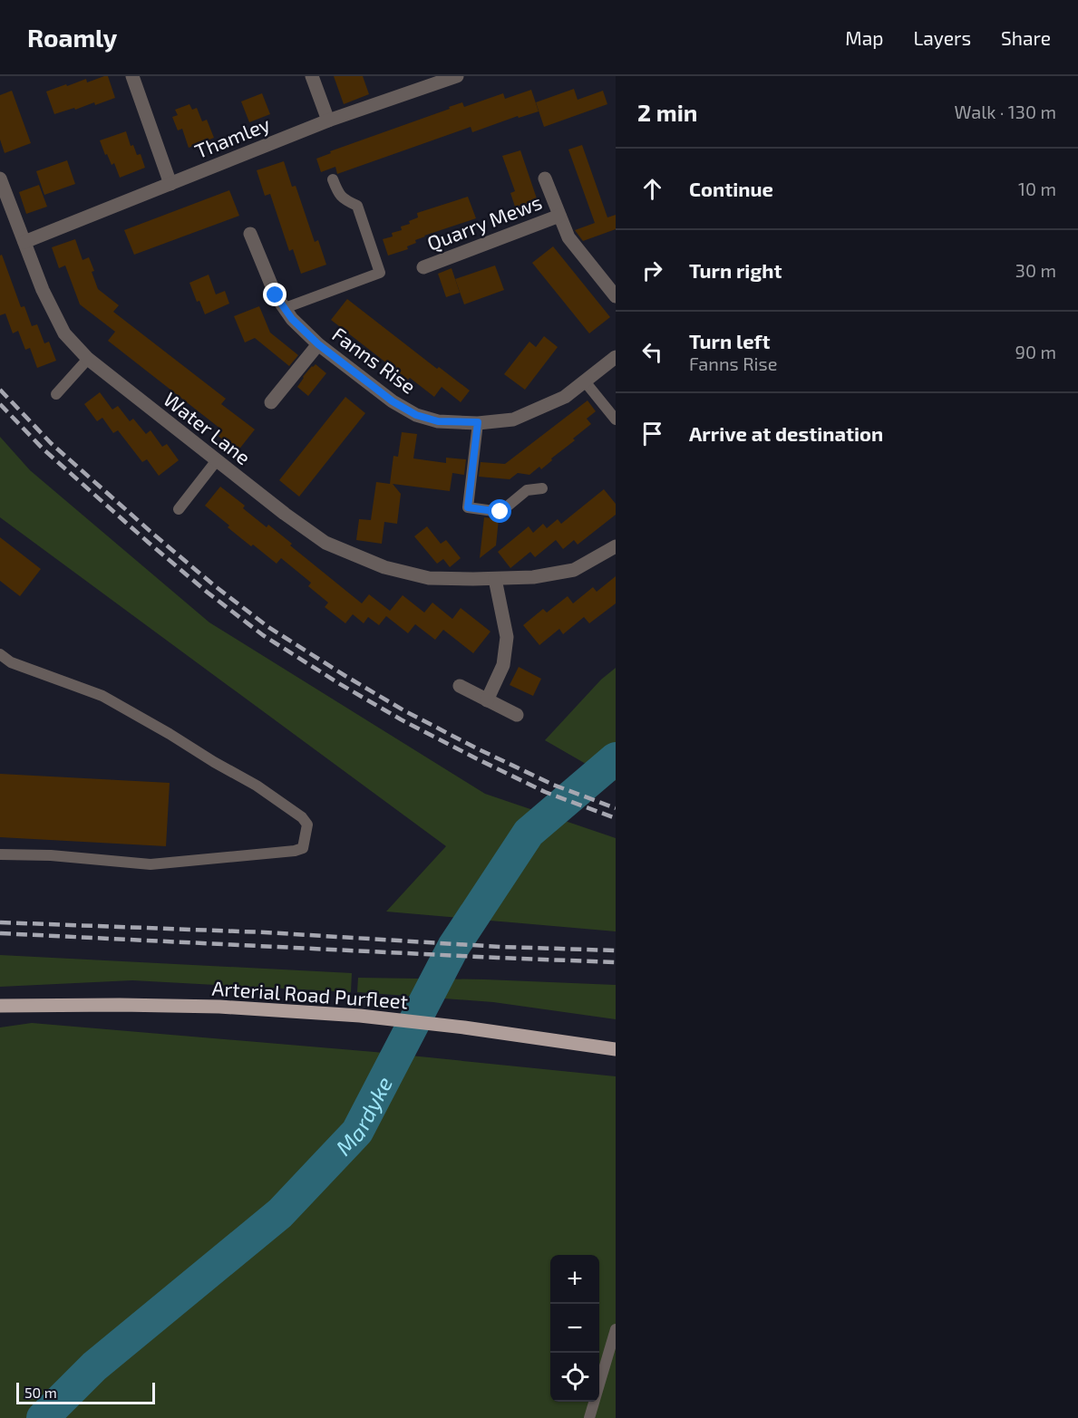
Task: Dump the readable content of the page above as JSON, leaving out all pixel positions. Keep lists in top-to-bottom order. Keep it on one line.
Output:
{"streets":{"main road":["Arterial Road Purfleet"],"street":["Thamley","Quarry Mews","Fanns Rise","Water Lane"]},"crossings":[["Thamley","Water Lane"]],"water":["Mardyke"],"scale_bar":"50 m","page":{"header":"Roamly","nav":["Map","Layers","Share"],"heading":["2 min","Walk · 130 m"],"list":[["Continue","10 m"],["Turn right","30 m"],["Turn left","Fanns Rise","90 m"],"Arrive at destination"],"map_buttons":["+","−"],"scale":"50 m"}}
